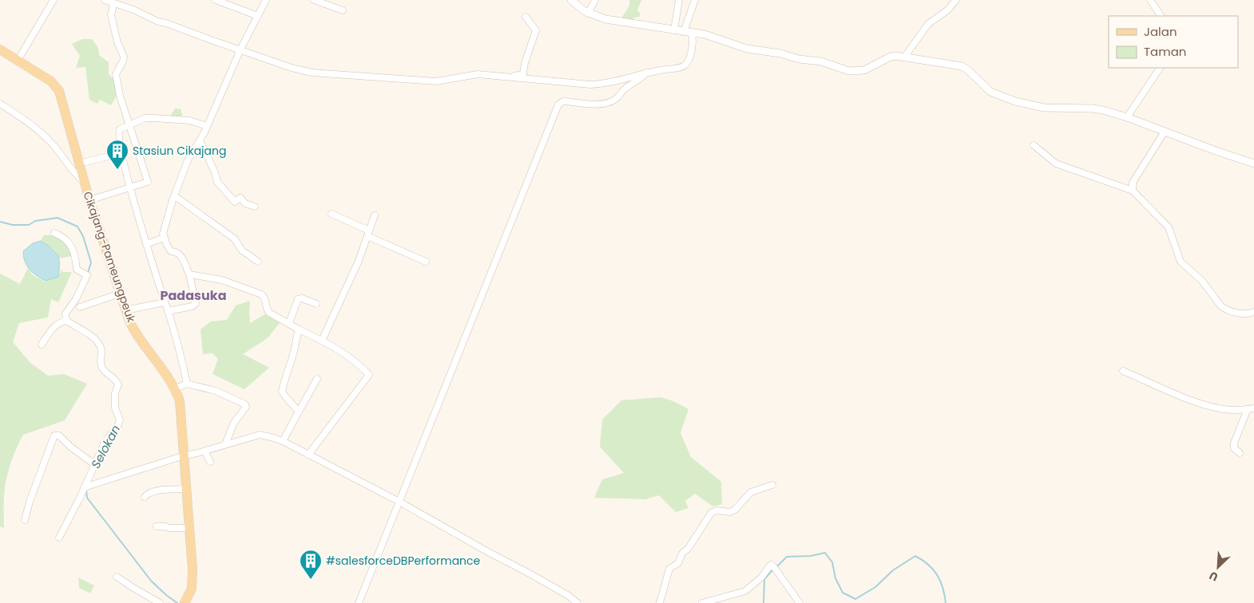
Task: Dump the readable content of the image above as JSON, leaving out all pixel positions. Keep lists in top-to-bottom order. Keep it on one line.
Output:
{"streets":{"main road":["Cikajang-Pameungpeuk"]},"districts":["Padasuka"],"water":["Selokan"],"places":{"building":["Stasiun Cikajang","#salesforceDBPerformance"]},"legend":["Jalan","Taman"],"north":"bottom left"}
